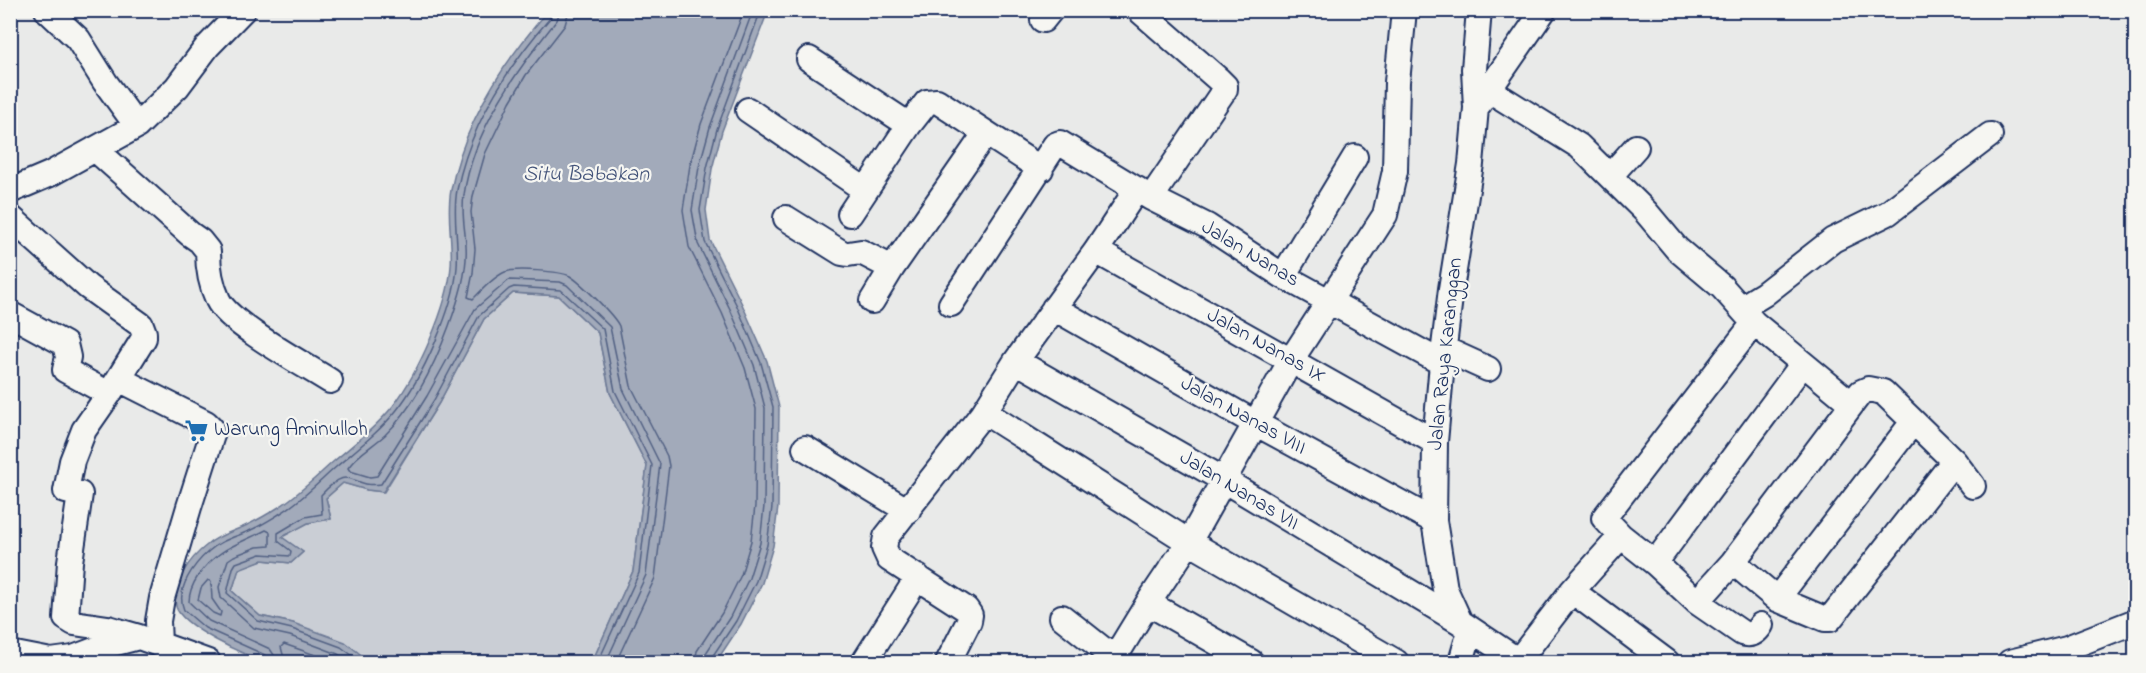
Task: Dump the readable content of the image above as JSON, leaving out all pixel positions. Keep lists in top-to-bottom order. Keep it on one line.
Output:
{"streets":{"street":["Jalan Nanas","Jalan Nanas IX","Jalan Raya Karanggan","Jalan Nanas VIII","Jalan Nanas VII"]},"crossings":[["Jalan Nanas","Jalan Raya Karanggan"],["Jalan Nanas IX","Jalan Raya Karanggan"],["Jalan Raya Karanggan","Jalan Nanas VIII"],["Jalan Raya Karanggan","Jalan Nanas VII"]],"water":["Situ Babakan"],"places":{"supermarket":["Warung Aminulloh"]}}
